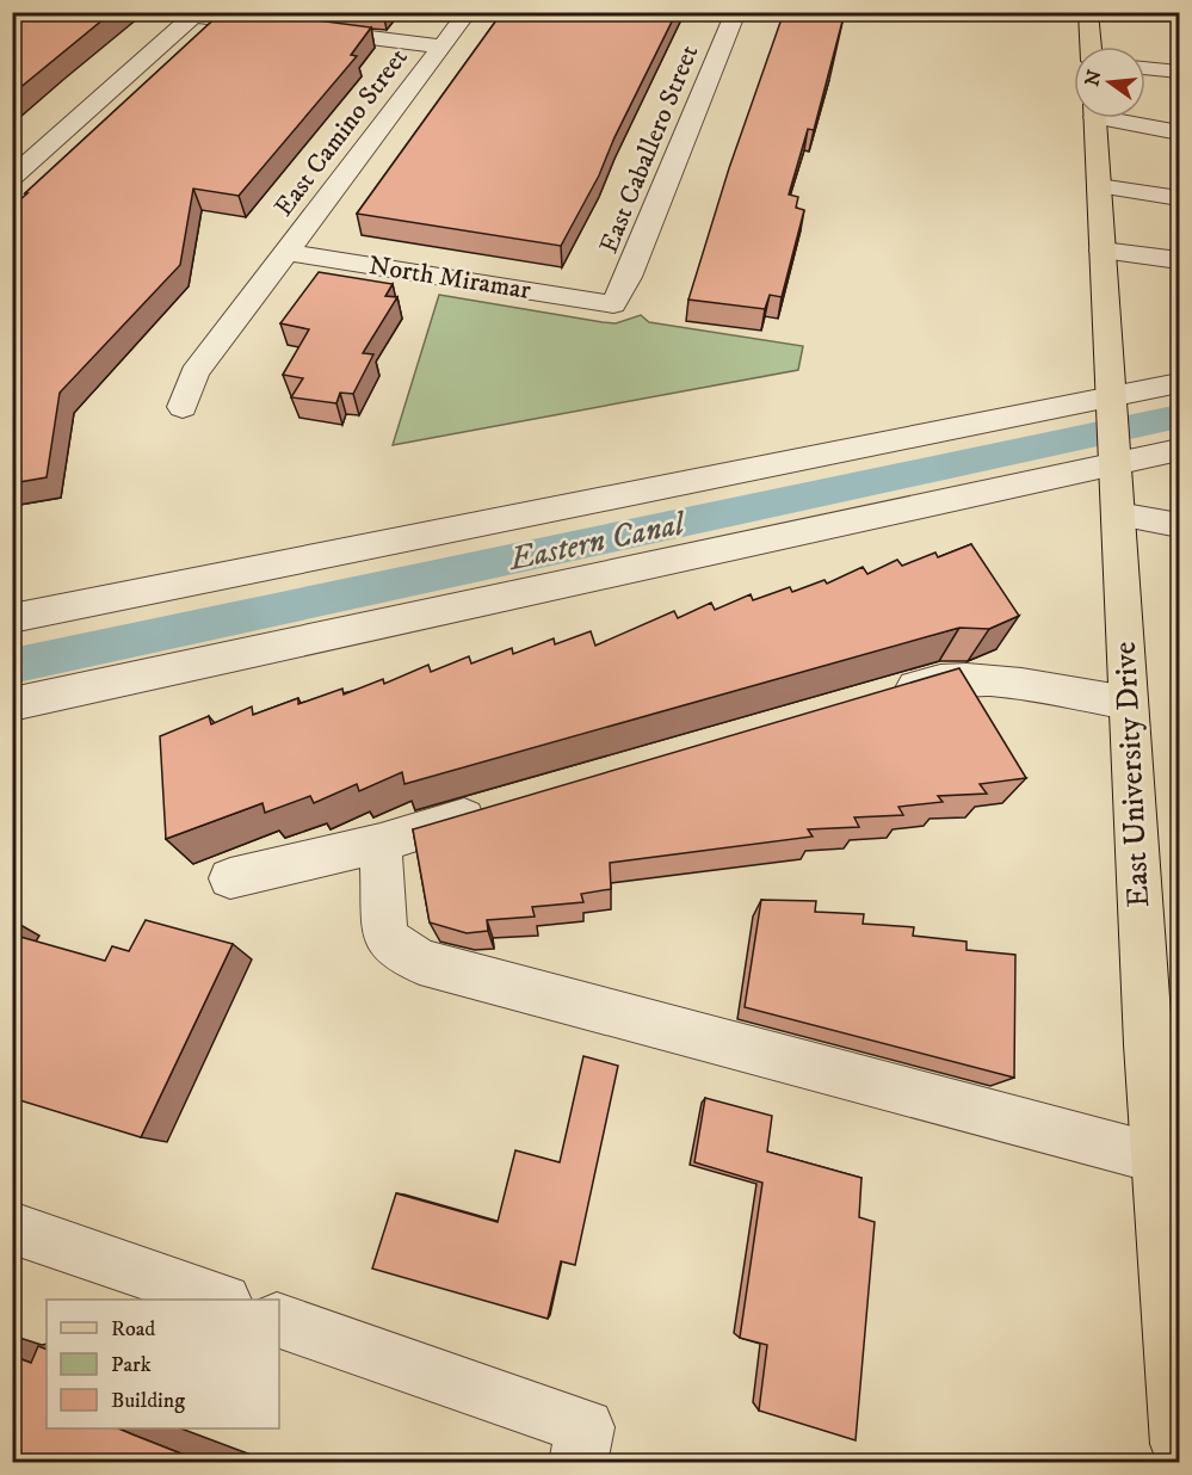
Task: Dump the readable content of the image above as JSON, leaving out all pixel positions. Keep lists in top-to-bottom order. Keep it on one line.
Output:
{"streets":{"main road":["East University Drive"],"street":["East Camino Street","East Caballero Street","North Miramar"]},"crossings":[["East Camino Street","North Miramar"],["East Caballero Street","North Miramar"]],"water":["Eastern Canal"],"legend":["Road","Park","Building"],"north":"left"}
